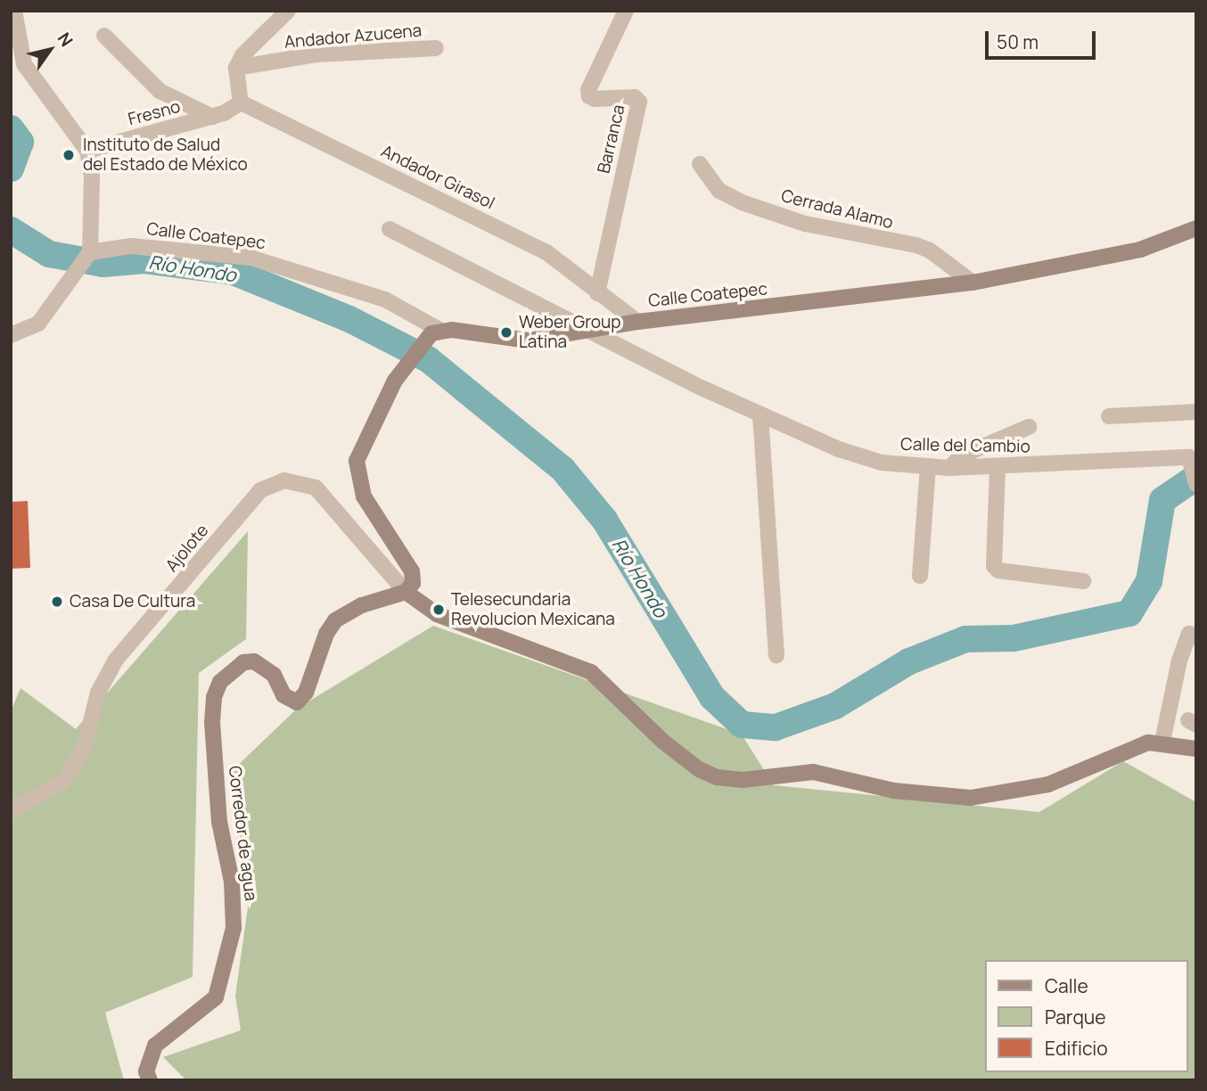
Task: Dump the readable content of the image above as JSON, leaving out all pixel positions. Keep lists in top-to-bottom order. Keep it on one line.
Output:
{"streets":{"main road":["Calle Coatepec","Corredor de agua"],"street":["Andador Azucena","Fresno","Barranca","Andador Girasol","Cerrada Alamo","Calle del Cambio","Ajolote"]},"crossings":[["Fresno","Andador Girasol"],["Barranca","Andador Girasol"],["Andador Girasol","Calle Coatepec"],["Cerrada Alamo","Calle Coatepec"],["Calle Coatepec","Calle del Cambio"],["Ajolote","Corredor de agua"]],"water":["Río Hondo"],"places":["Instituto de Salud del Estado de México","Weber Group Latina","Casa De Cultura","Telesecundaria Revolucion Mexicana"],"legend":["Calle","Parque","Edificio"],"scale_bar":"50 m","north":"top right"}
